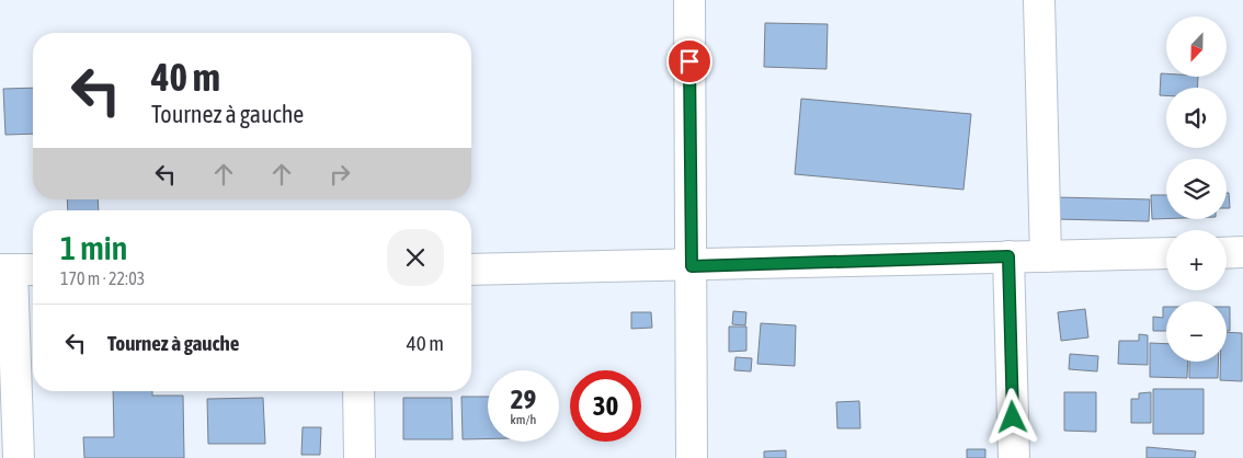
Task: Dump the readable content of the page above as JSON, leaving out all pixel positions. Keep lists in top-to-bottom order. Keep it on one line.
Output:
{"north":"bottom","page":{"map_buttons":["+","−"],"turn":["40 m","Tournez à gauche"],"heading":["1 min","170 m · 22:03"],"list":[{"name":"Tournez à gauche","value":"40 m"}],"speed":"29 km/h","limit":"30"}}
